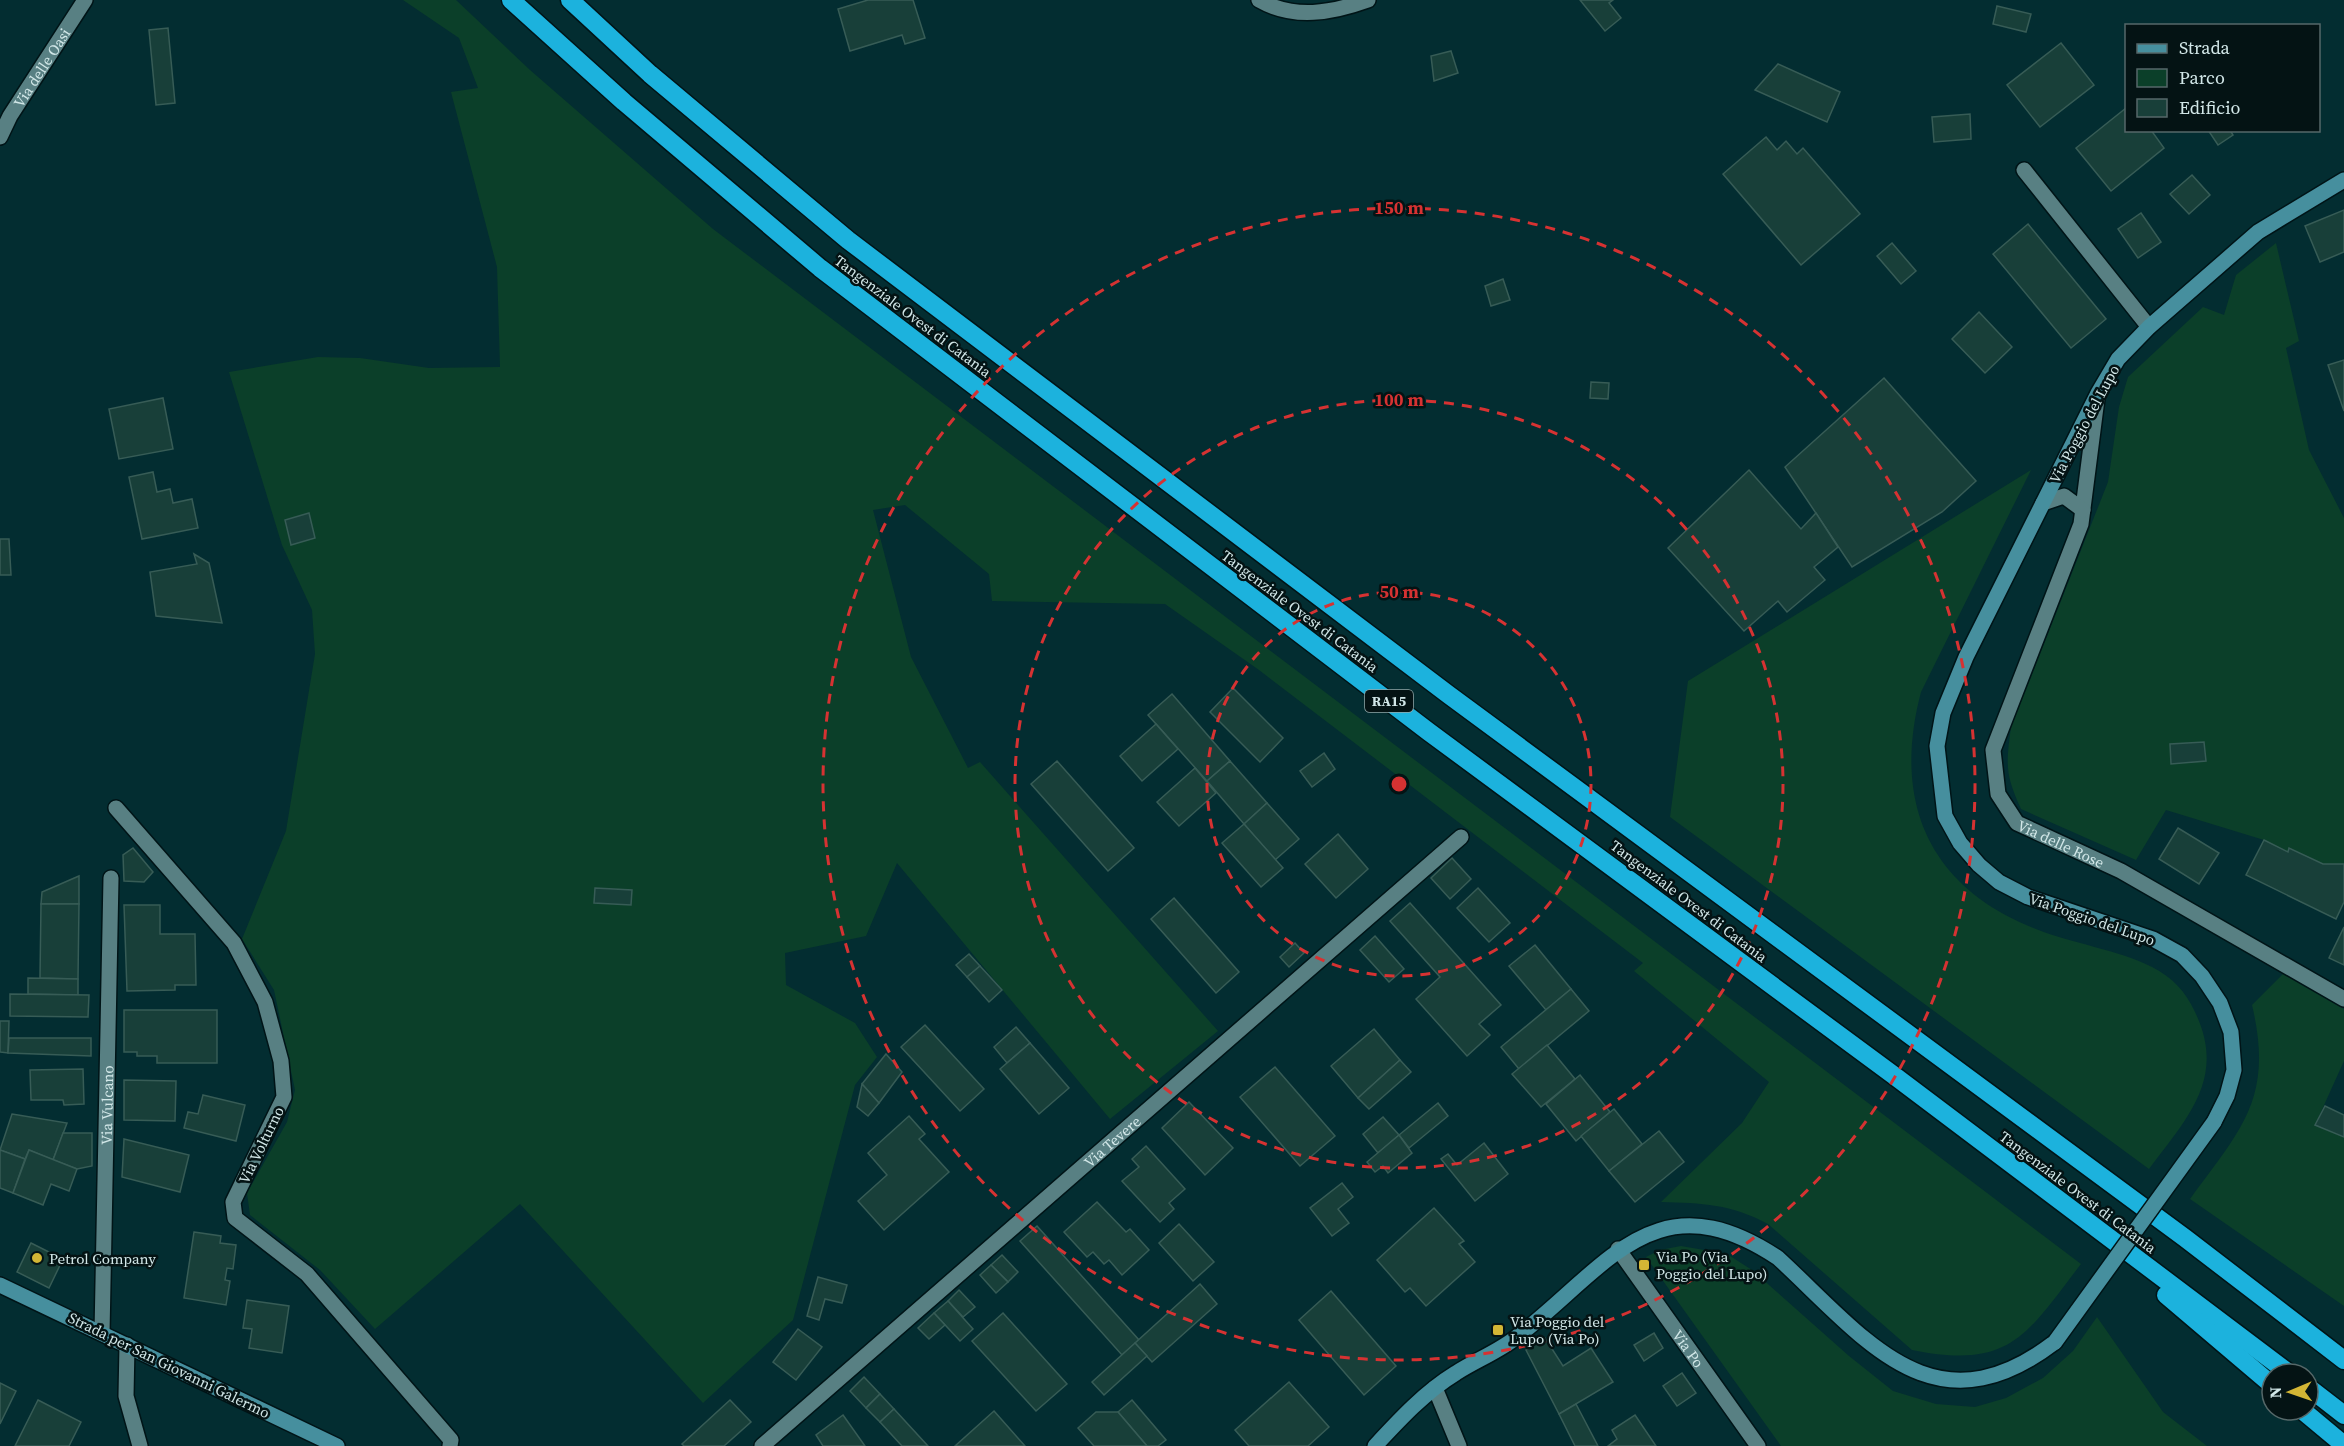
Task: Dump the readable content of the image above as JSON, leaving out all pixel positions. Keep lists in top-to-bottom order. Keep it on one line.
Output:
{"streets":{"highway":["Tangenziale Ovest di Catania","RA15"],"street":["Via delle Oasi","Via Poggio del Lupo","Via delle Rose","Via Vulcano","Via Tevere","Via Volturno","Via Po","Strada per San Giovanni Galermo"]},"crossings":[["Via Poggio del Lupo","Via delle Rose"],["Via Poggio del Lupo","Via Po"],["Via Vulcano","Strada per San Giovanni Galermo"]],"places":{"other":["Petrol Company"],"transit":["Via Po (Via Poggio del Lupo)","Via Poggio del Lupo (Via Po)"]},"legend":["Strada","Parco","Edificio"],"north":"left","rings":["150 m","100 m","50 m"]}
